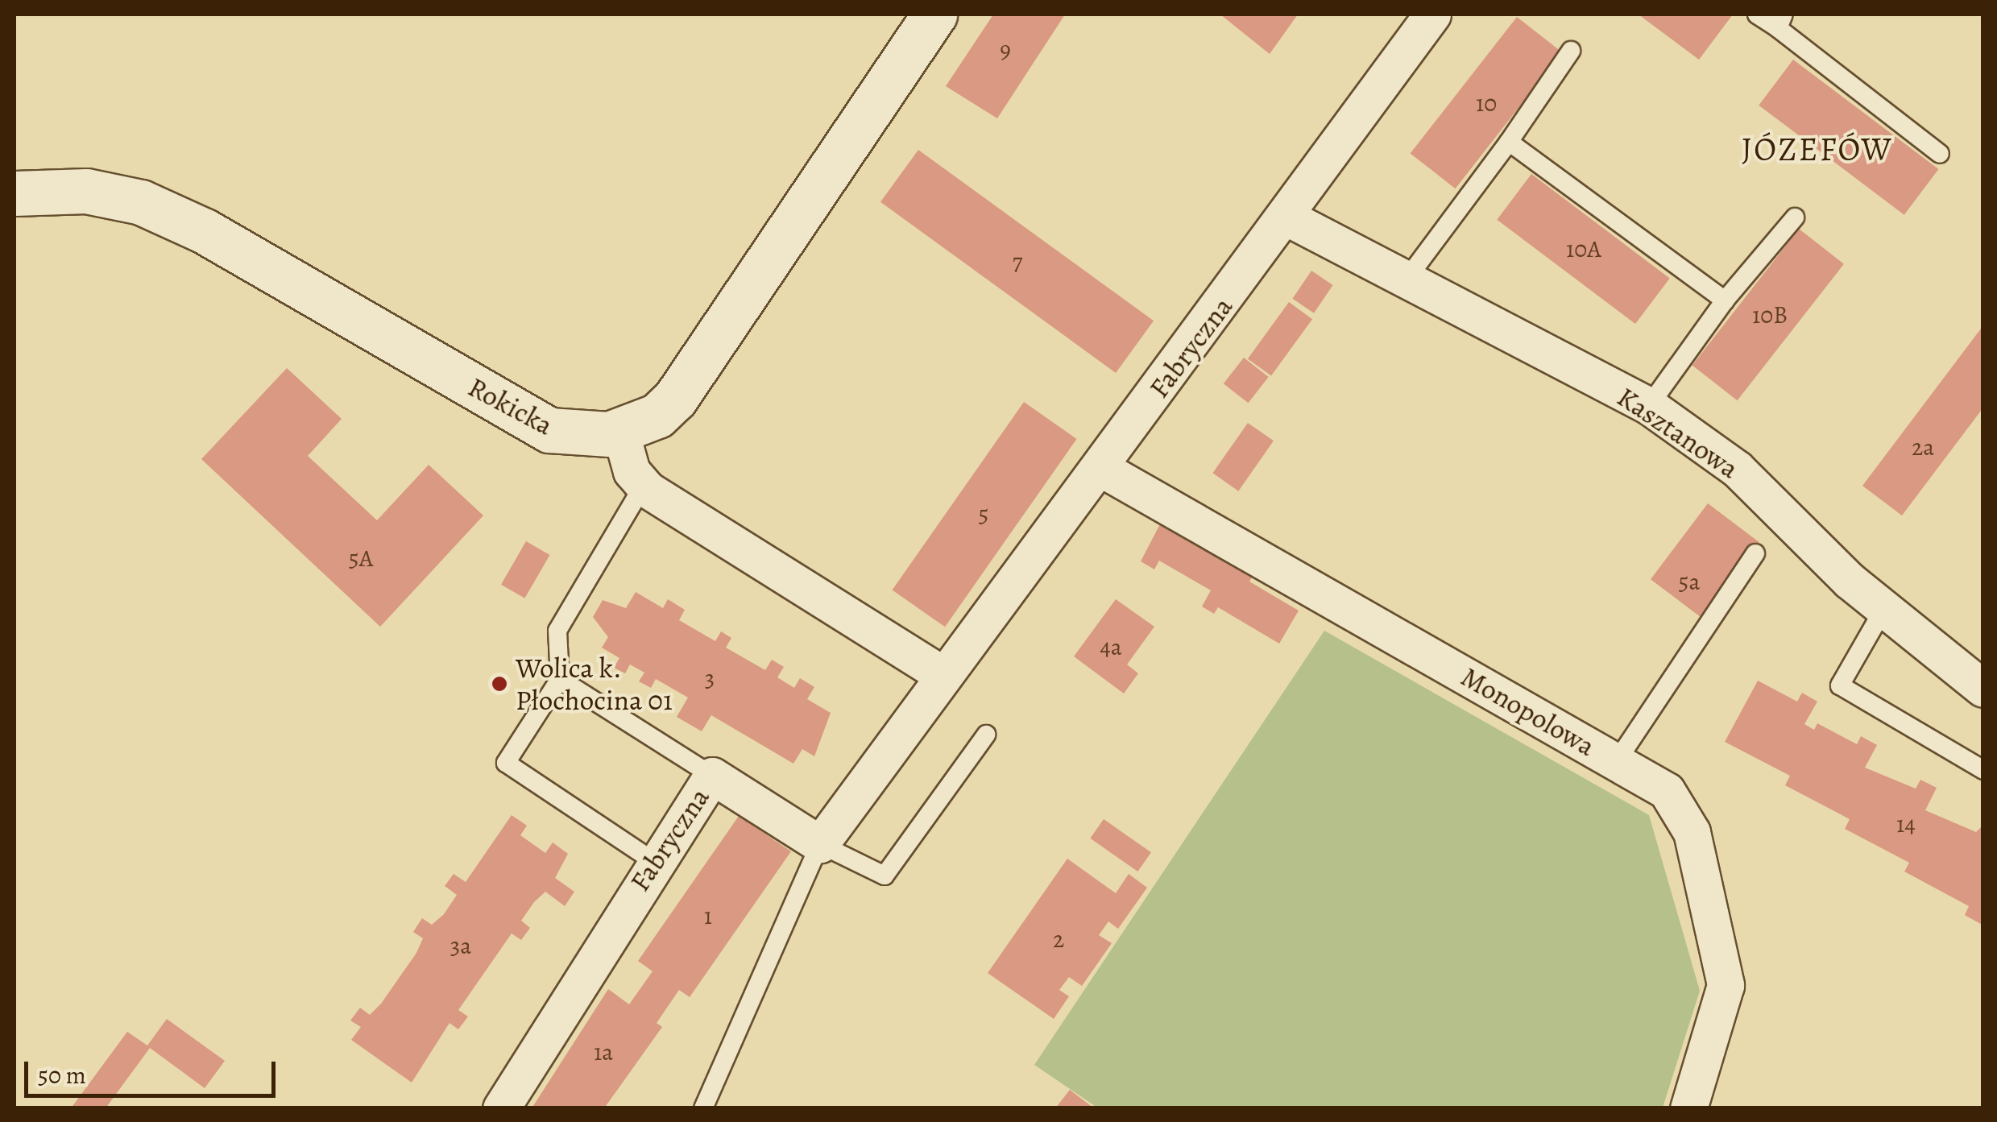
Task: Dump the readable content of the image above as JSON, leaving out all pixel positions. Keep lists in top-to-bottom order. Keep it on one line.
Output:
{"streets":{"main road":["Rokicka"],"street":["Fabryczna","Kasztanowa","Monopolowa"]},"crossings":[["Fabryczna","Kasztanowa"],["Fabryczna","Monopolowa"]],"districts":["JÓZEFÓW"],"places":["Wolica k. Płochocina 01"],"house_numbers":["9","10","10A","7","10B","2a","5","5A","5a","4a","3","14","1","2","3a","1a"],"scale_bar":"50 m"}
